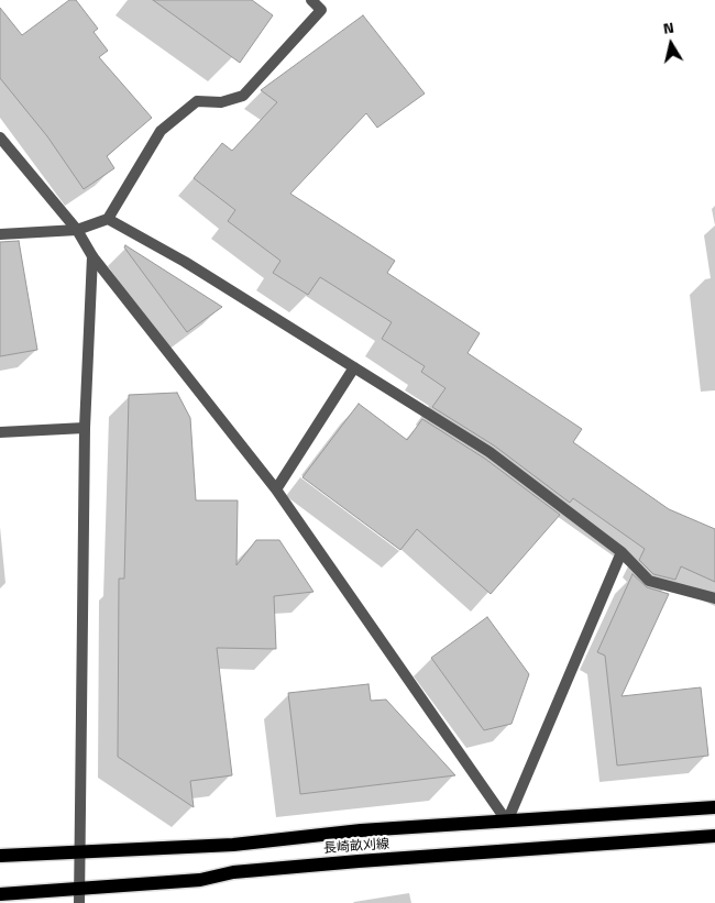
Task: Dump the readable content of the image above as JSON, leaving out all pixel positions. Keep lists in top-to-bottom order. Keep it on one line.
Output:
{"streets":{"main road":["長崎畝刈線"]},"north":"top"}
